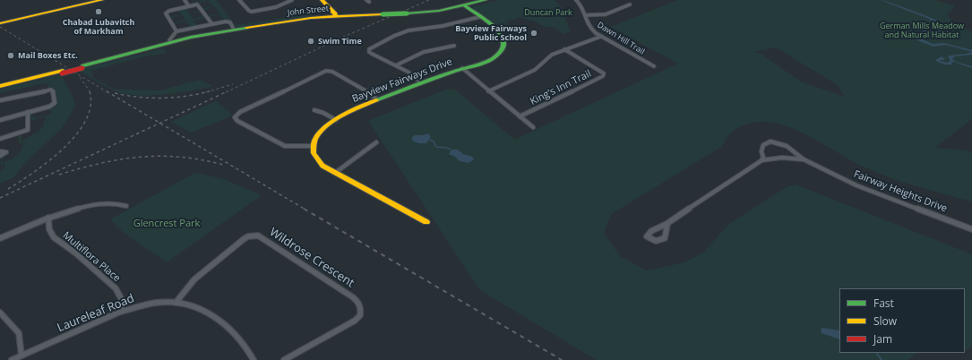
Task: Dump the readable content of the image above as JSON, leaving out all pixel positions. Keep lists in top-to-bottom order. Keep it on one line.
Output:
{"streets":{"street":["John Street","Dawn Hill Trail","Bayview Fairways Drive","King's Inn Trail","Fairway Heights Drive","Multiflora Place","Wildrose Crescent","Laureleaf Road"]},"crossings":[["John Street","Bayview Fairways Drive"],["Multiflora Place","Laureleaf Road"],["Wildrose Crescent","Laureleaf Road"]],"parks":["Duncan Park","German Mills Meadow and Natural Habitat","Glencrest Park"],"places":["Chabad Lubavitch of Markham","Bayview Fairways Public School","Swim Time","Mail Boxes Etc."],"legend":["Fast","Slow","Jam"]}
